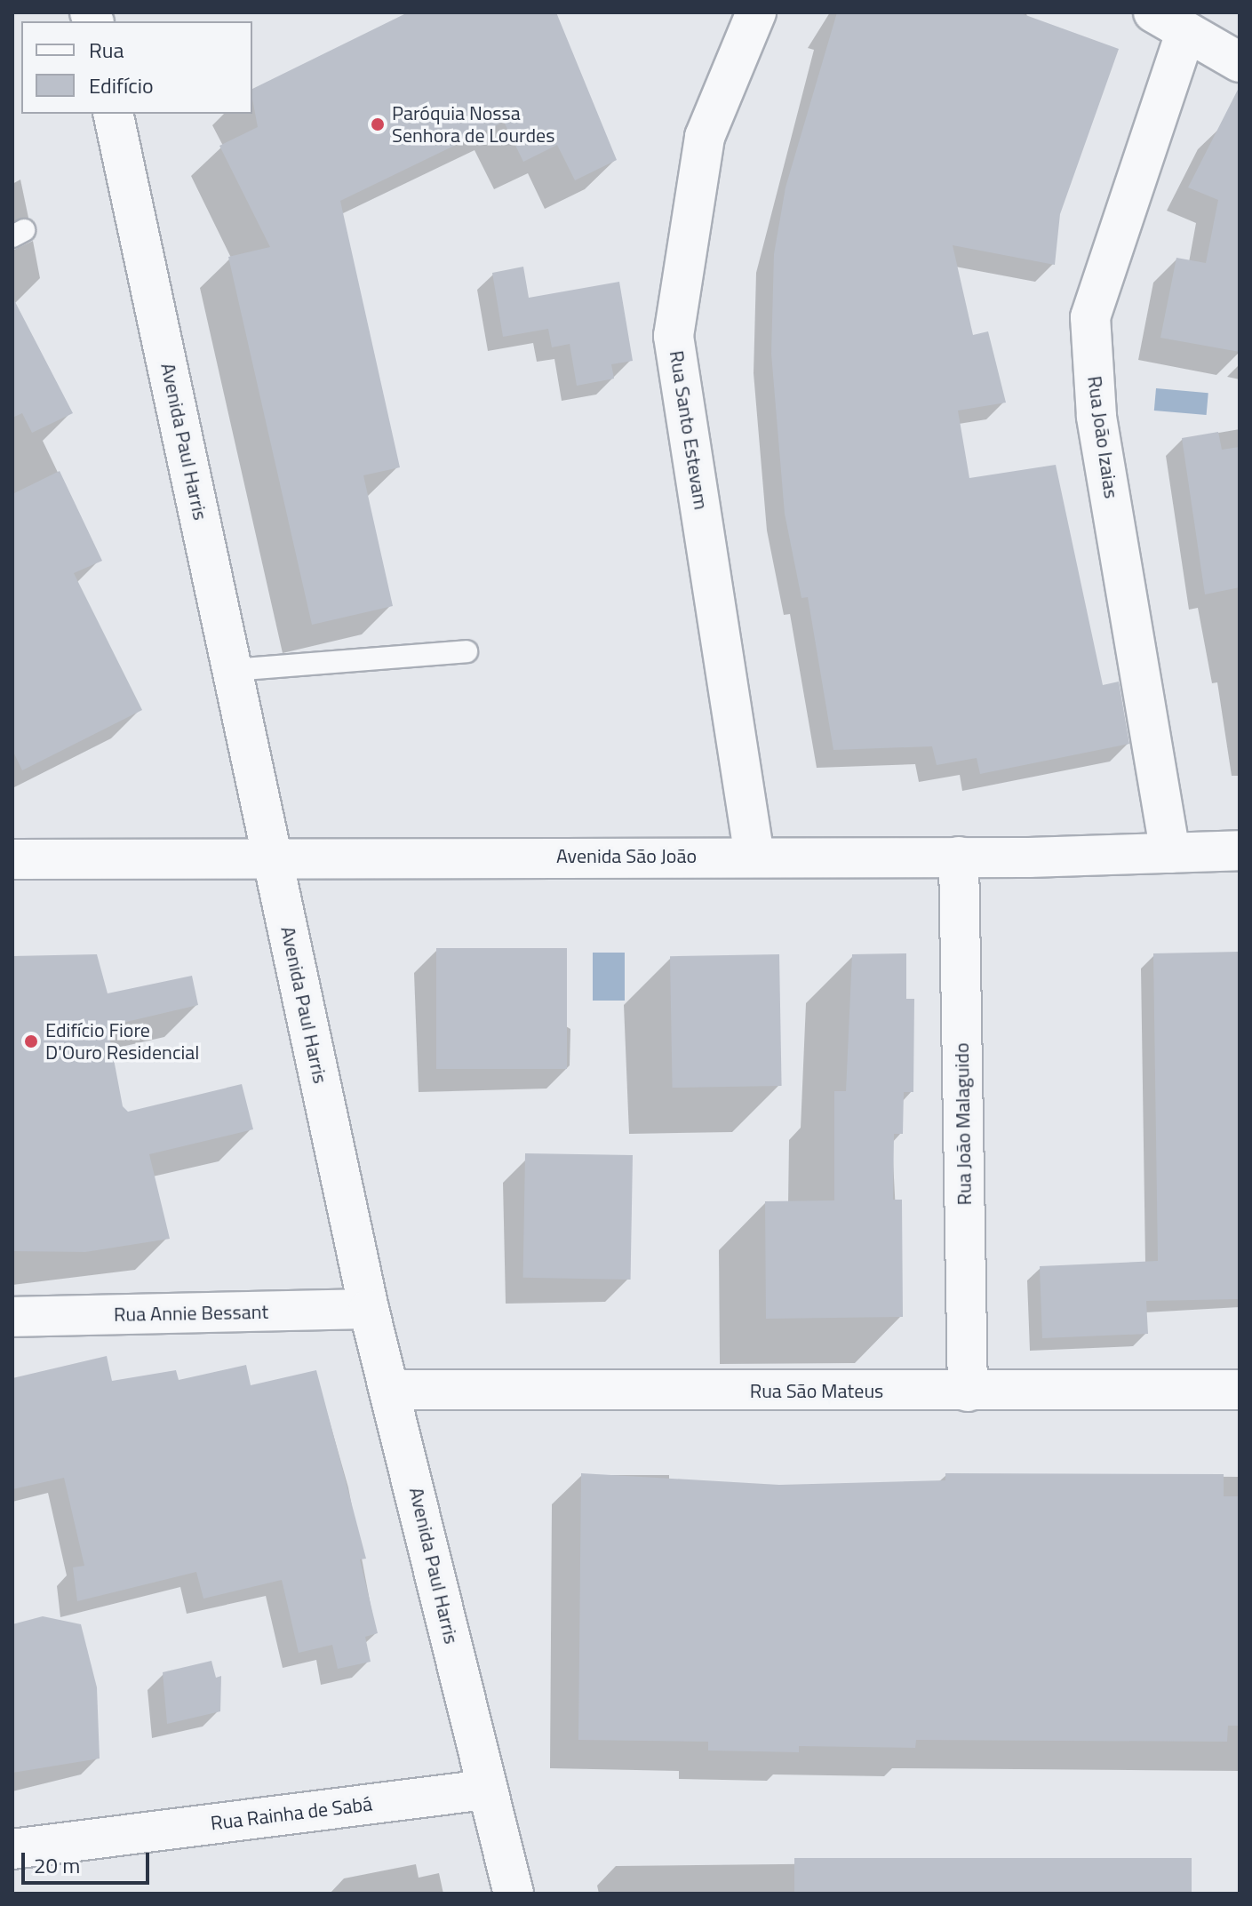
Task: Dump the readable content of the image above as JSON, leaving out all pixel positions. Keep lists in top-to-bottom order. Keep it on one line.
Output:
{"streets":{"street":["Rua Santo Estevam","Rua João Izaias","Avenida Paul Harris","Avenida São João","Rua João Malaguido","Rua Annie Bessant","Rua São Mateus","Rua Rainha de Sabá"]},"crossings":[["Rua Santo Estevam","Avenida São João"],["Rua João Izaias","Avenida São João"],["Avenida Paul Harris","Avenida São João"],["Avenida Paul Harris","Rua Annie Bessant"],["Avenida Paul Harris","Rua São Mateus"],["Avenida Paul Harris","Rua Rainha de Sabá"],["Avenida São João","Rua João Malaguido"],["Rua João Malaguido","Rua São Mateus"]],"places":["Paróquia Nossa Senhora de Lourdes","Edifício Fiore D'Ouro Residencial"],"legend":["Rua","Edifício"],"scale_bar":"20 m"}
